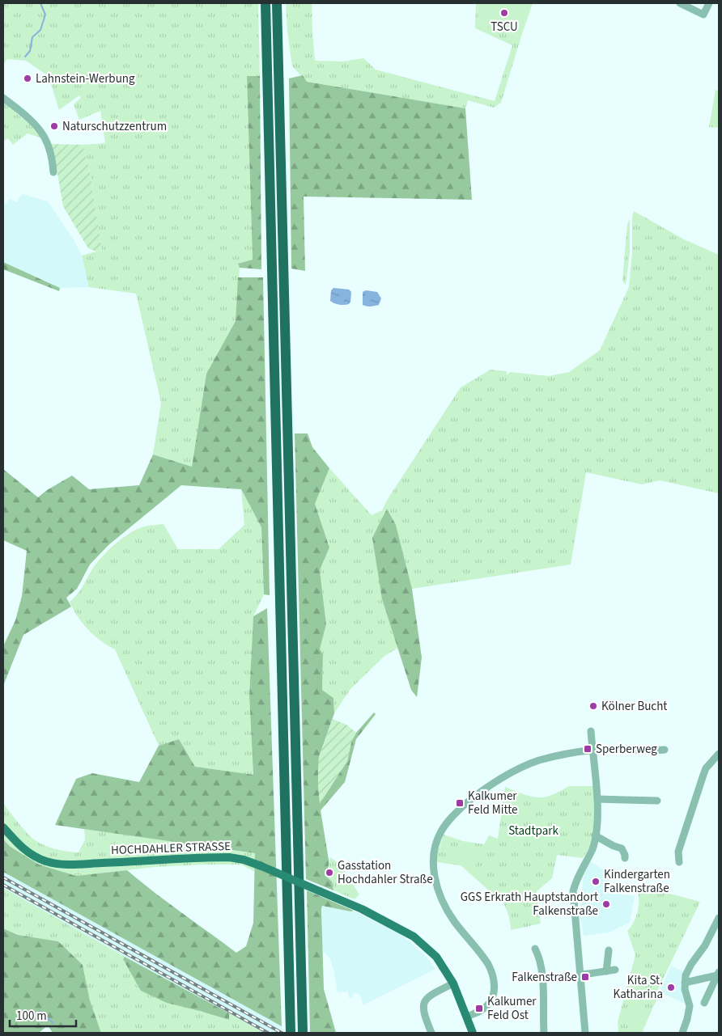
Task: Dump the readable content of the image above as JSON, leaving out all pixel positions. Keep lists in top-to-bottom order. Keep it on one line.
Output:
{"streets":{"main road":["HOCHDAHLER STRASSE"]},"parks":["Stadtpark"],"places":{"other":["TSCU","Lahnstein-Werbung","Naturschutzzentrum","Kölner Bucht","Gasstation Hochdahler Straße","Kindergarten Falkenstraße","GGS Erkrath Hauptstandort Falkenstraße","Kita St. Katharina"],"transit":["Sperberweg","Kalkumer Feld Mitte","Falkenstraße","Kalkumer Feld Ost"]},"scale_bar":"100 m"}
